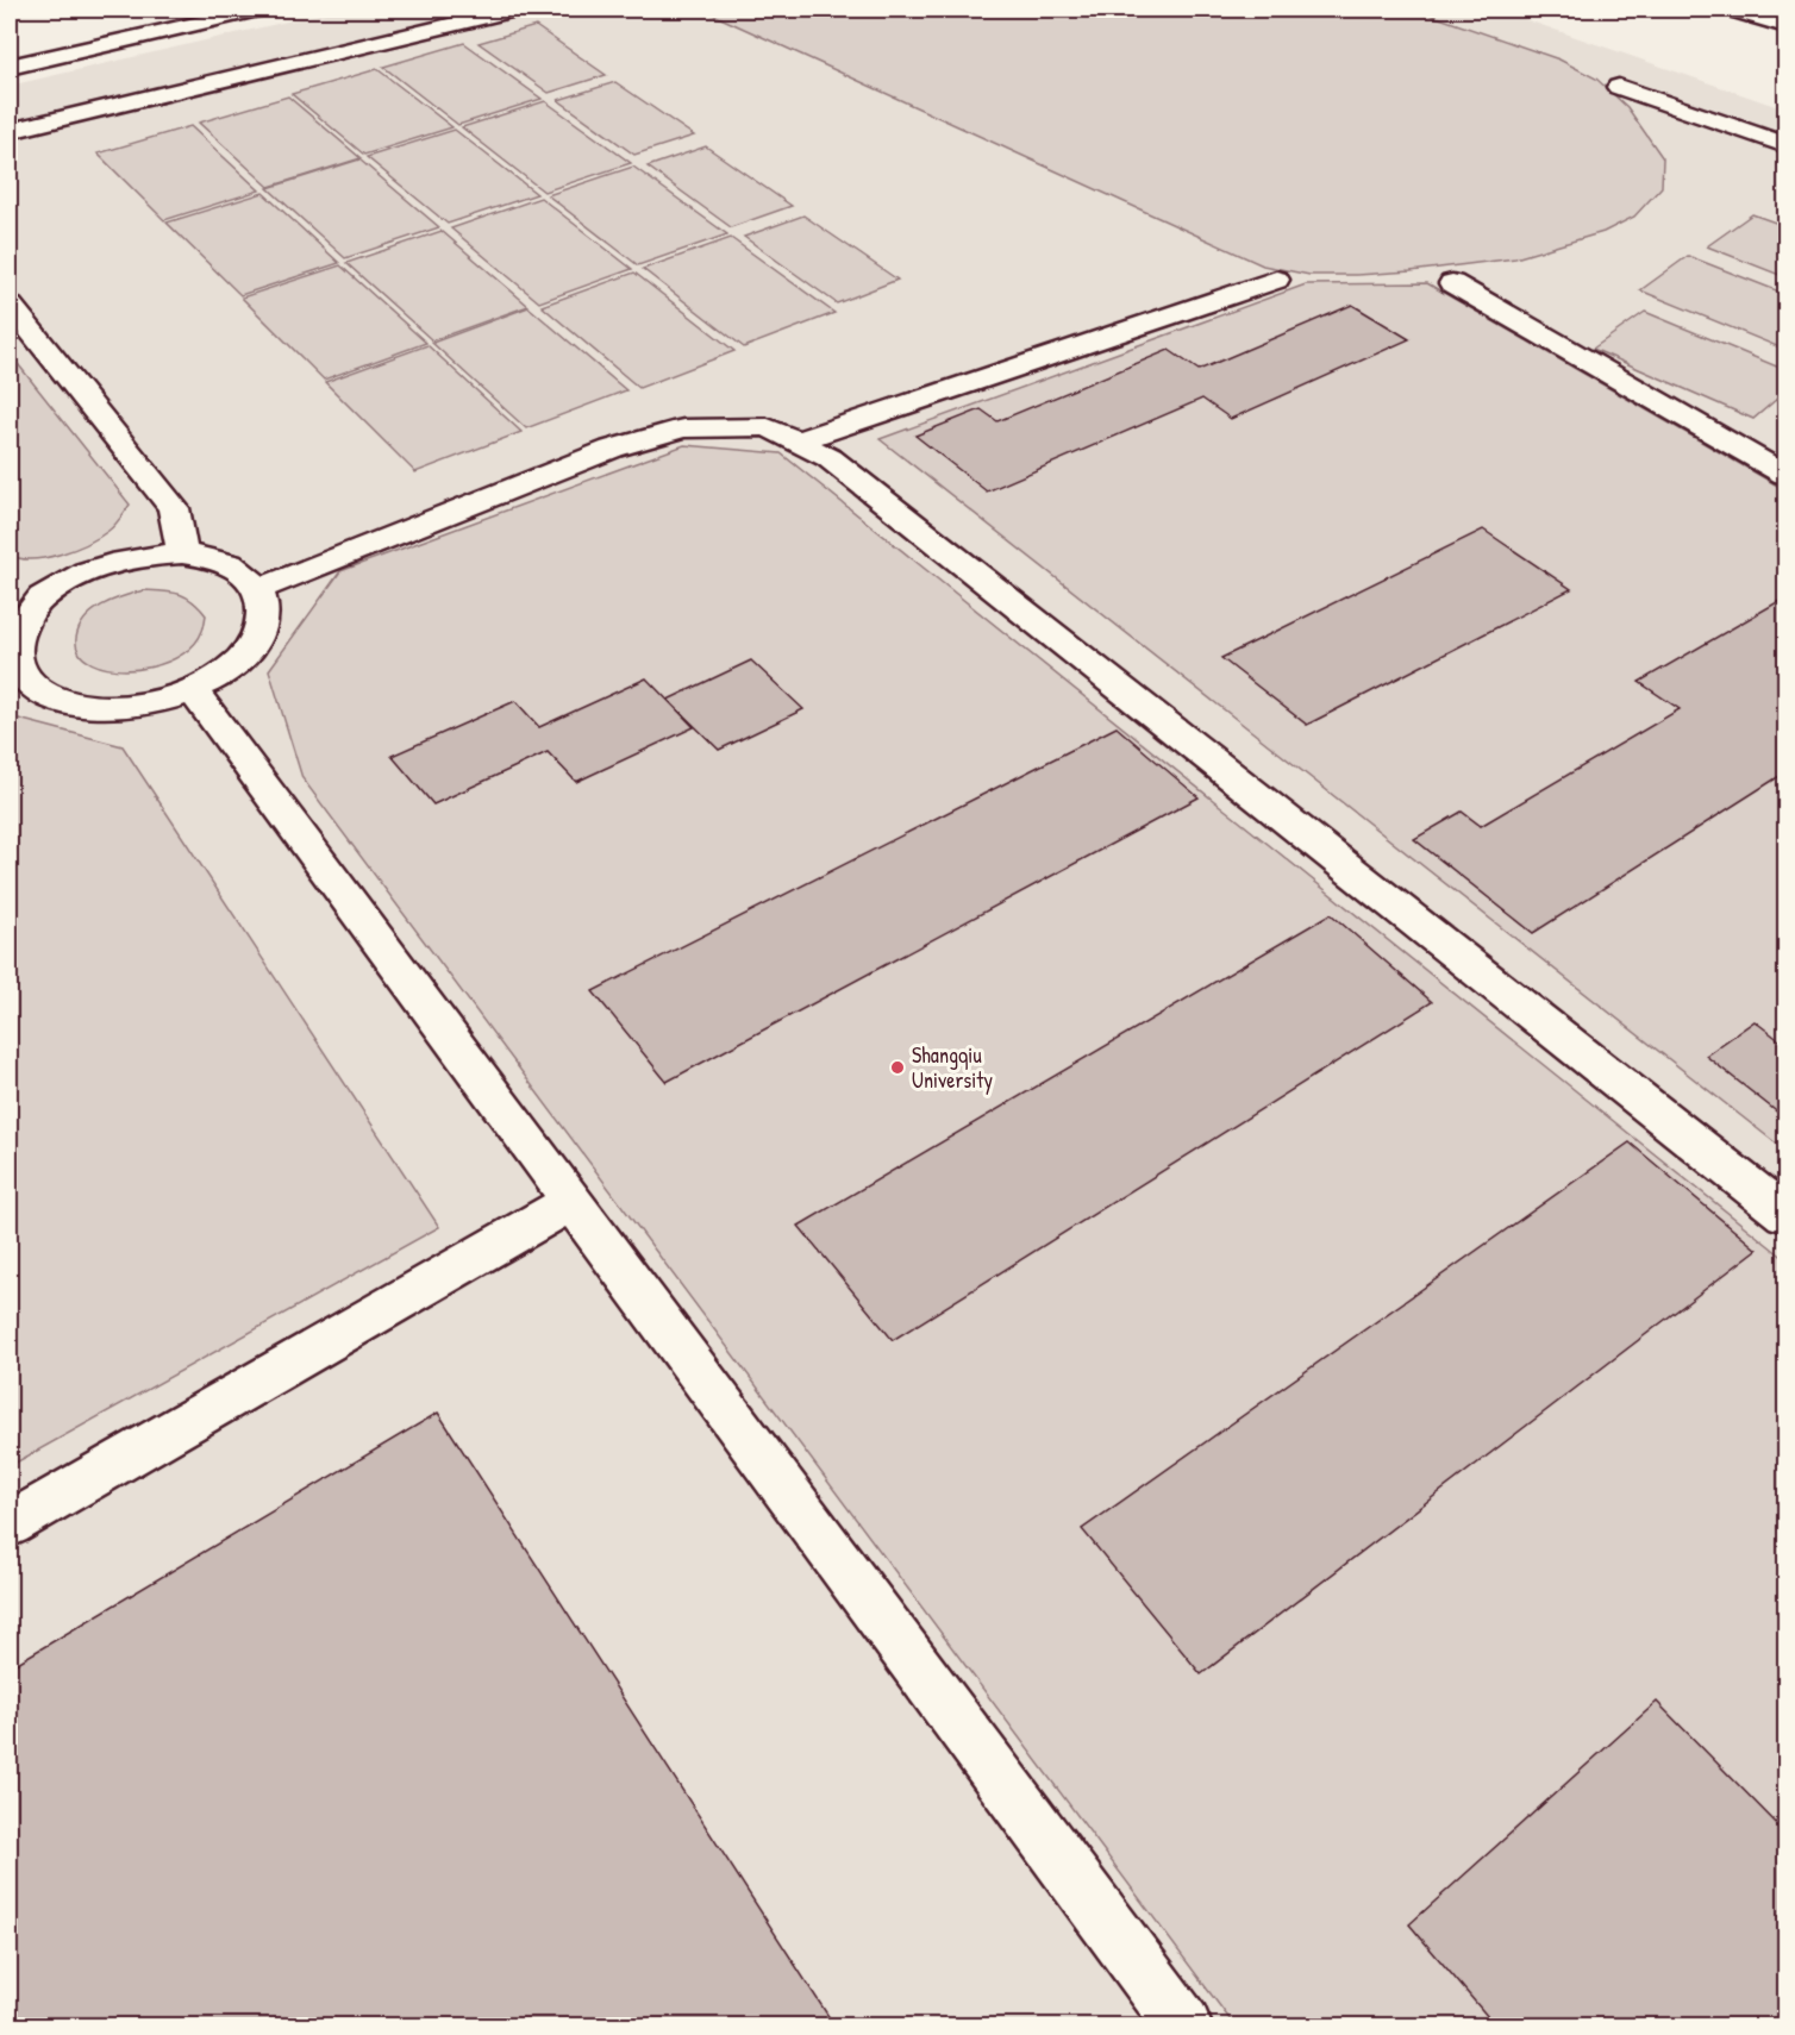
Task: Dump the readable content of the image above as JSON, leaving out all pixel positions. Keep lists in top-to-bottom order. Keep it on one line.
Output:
{"places":["Shangqiu University"]}
